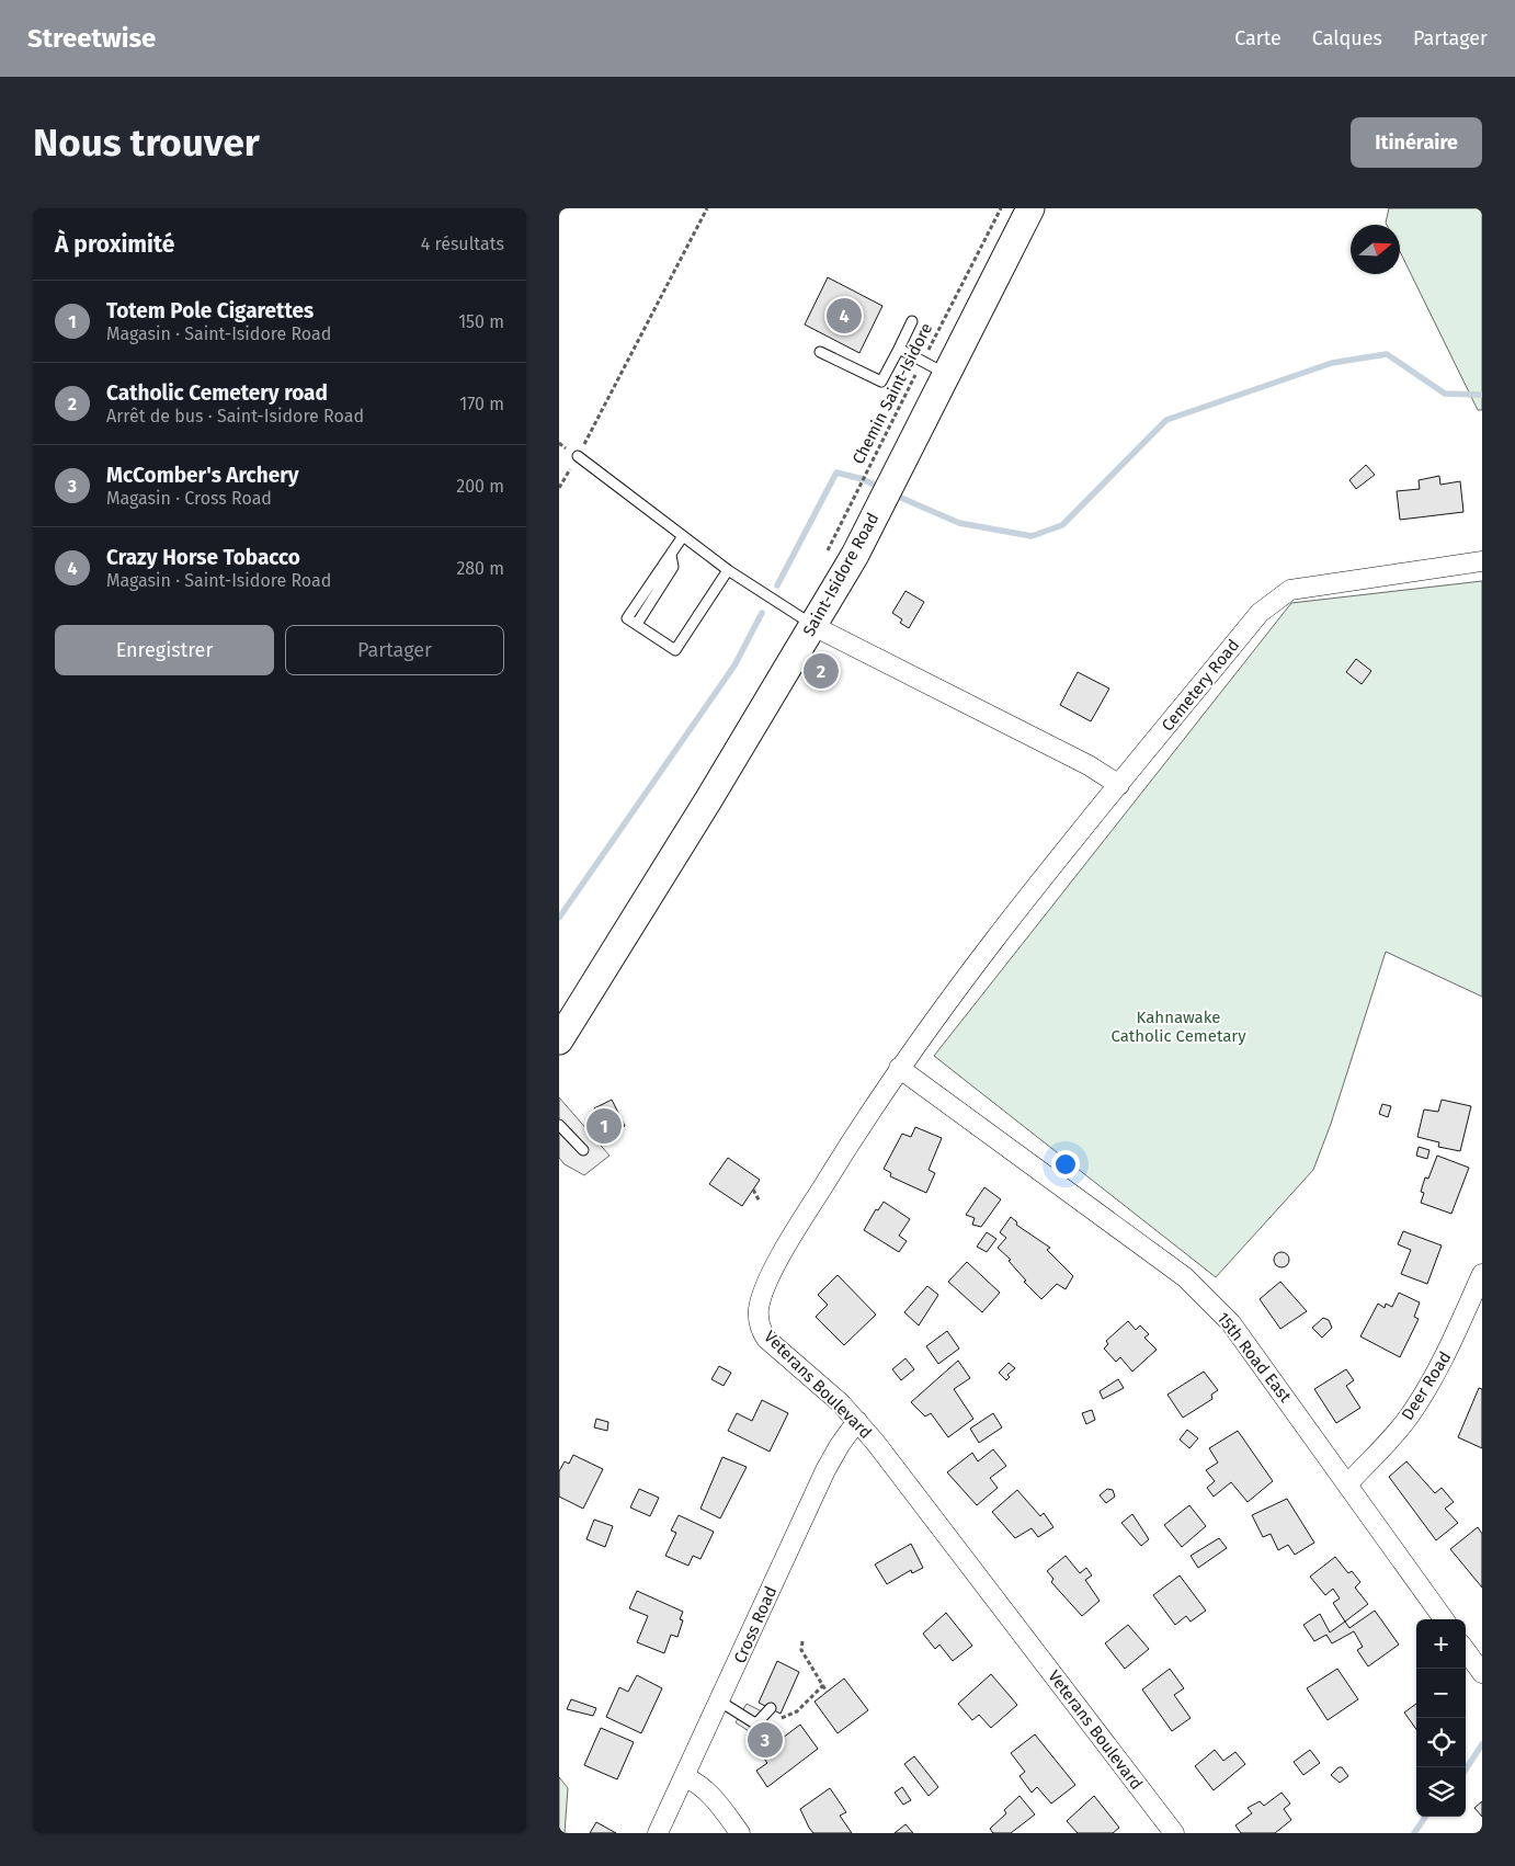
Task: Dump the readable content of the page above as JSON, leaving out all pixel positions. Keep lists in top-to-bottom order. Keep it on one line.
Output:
{"streets":{"street":["Saint-Isidore Road","Cemetery Road","15th Road East","Veterans Boulevard","Deer Road","Cross Road"],"path":["Chemin Saint-Isidore"]},"crossings":[["Cemetery Road","Veterans Boulevard"],["15th Road East","Veterans Boulevard"],["15th Road East","Deer Road"],["Veterans Boulevard","Cross Road"]],"parks":["Kahnawake Catholic Cemetary"],"north":"right","page":{"header":"Streetwise","nav":["Carte","Calques","Partager"],"buttons":["Itinéraire",["Enregistrer","Partager"]],"title":"Nous trouver","heading":["À proximité","4 résultats"],"list":[{"mark":"1","name":"Totem Pole Cigarettes","note":"Magasin · Saint-Isidore Road","value":"150 m"},{"mark":"2","name":"Catholic Cemetery road","note":"Arrêt de bus · Saint-Isidore Road","value":"170 m"},{"mark":"3","name":"McComber's Archery","note":"Magasin · Cross Road","value":"200 m"},{"mark":"4","name":"Crazy Horse Tobacco","note":"Magasin · Saint-Isidore Road","value":"280 m"}],"pins":["4","2","1","3"],"map_buttons":["+","−"]}}
